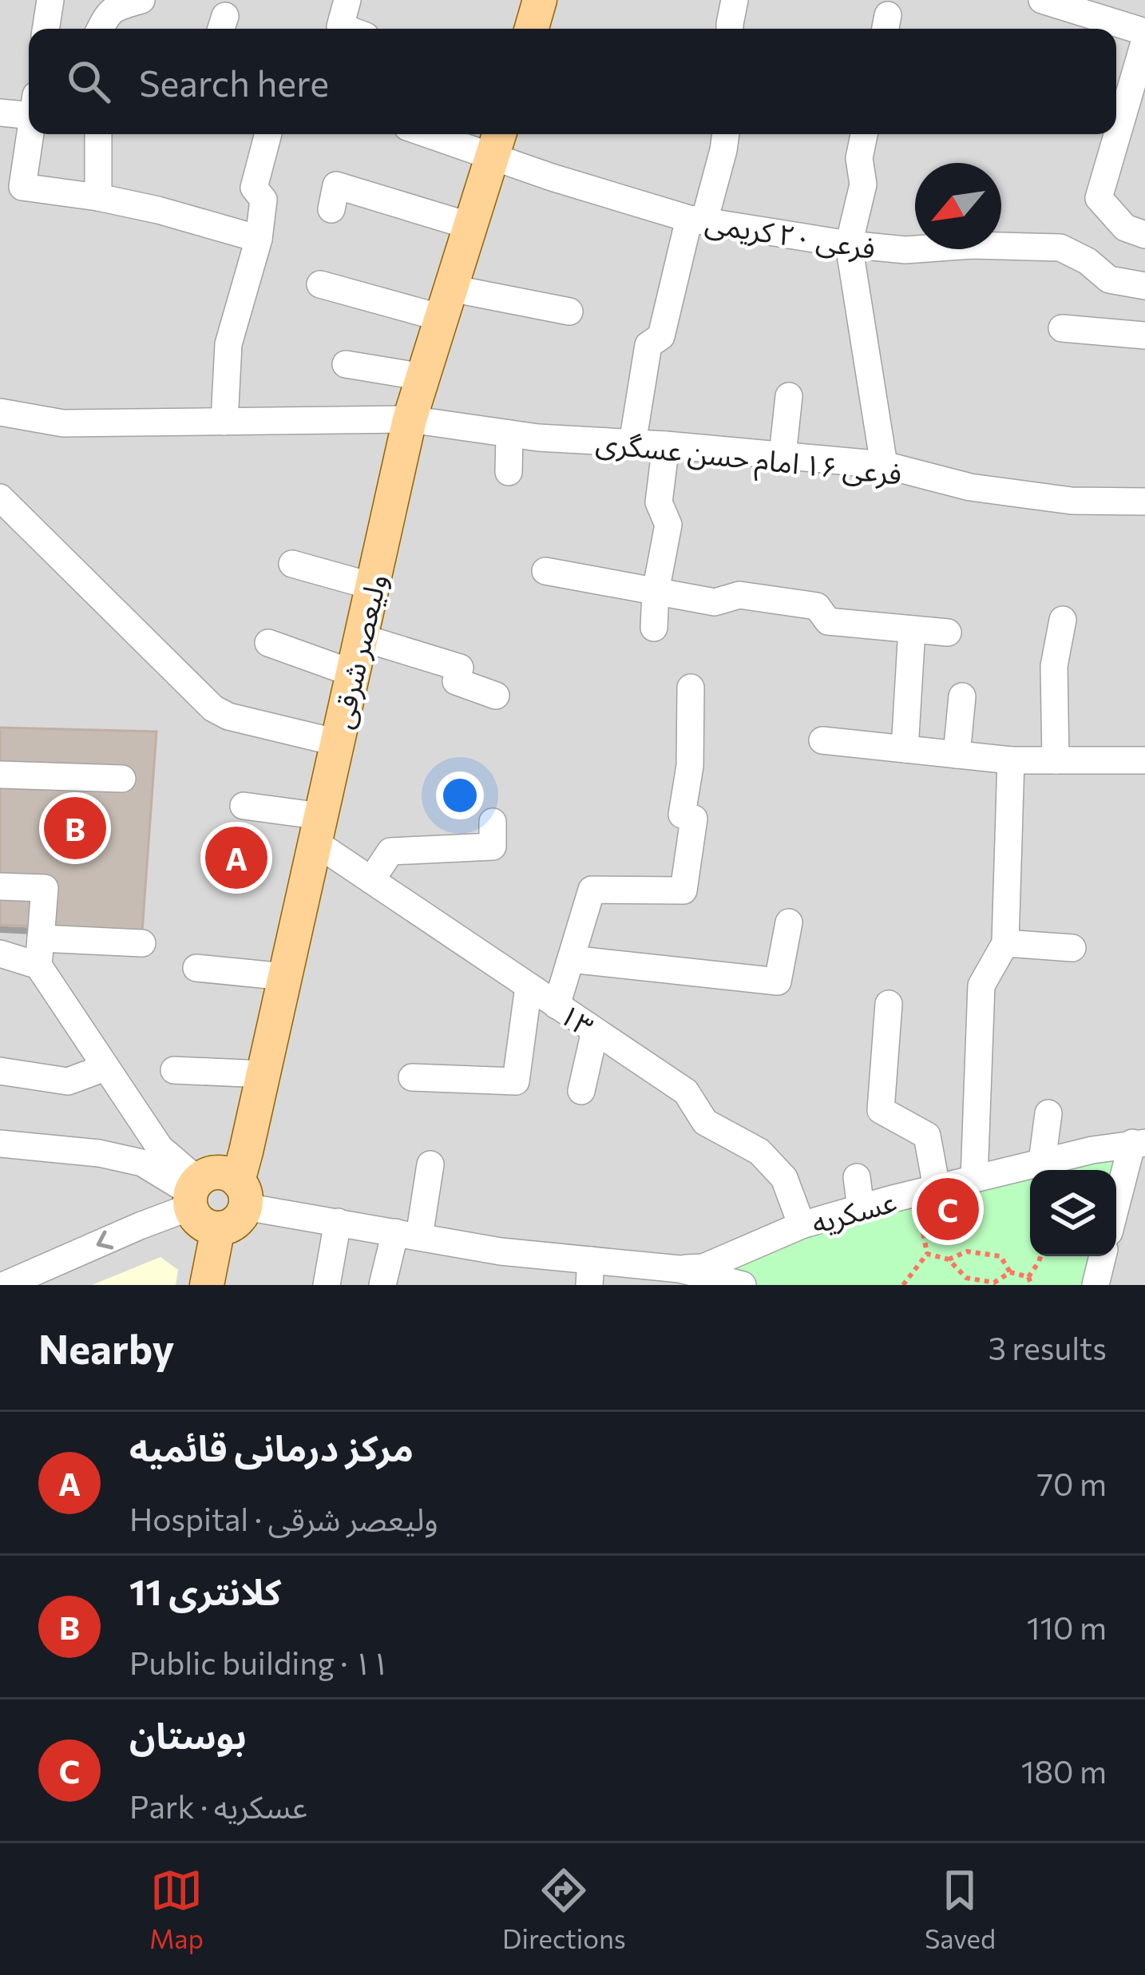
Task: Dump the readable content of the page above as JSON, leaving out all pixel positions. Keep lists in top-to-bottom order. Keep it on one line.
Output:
{"streets":{"main road":["ولیعصر شرقی"],"street":["فرعی ۲۰ کریمی","فرعی ۱۶ امام حسن عسگری","۱۳","عسکریه"]},"crossings":[["فرعی ۲۰ کریمی","ولیعصر شرقی"],["فرعی ۱۶ امام حسن عسگری","ولیعصر شرقی"],["ولیعصر شرقی","۱۳"],["۱۳","عسکریه"]],"north":"bottom left","page":{"search":"Search here","pins":["B","A","C"],"heading":["Nearby","3 results"],"list":[{"mark":"A","name":"مرکز درمانی قائمیه","note":"Hospital · ولیعصر شرقی","value":"70 m"},{"mark":"B","name":"کلانتری 11","note":"Public building · ۱۱","value":"110 m"},{"mark":"C","name":"بوستان","note":"Park · عسکریه","value":"180 m"}],"nav":["Map","Directions","Saved"]}}
